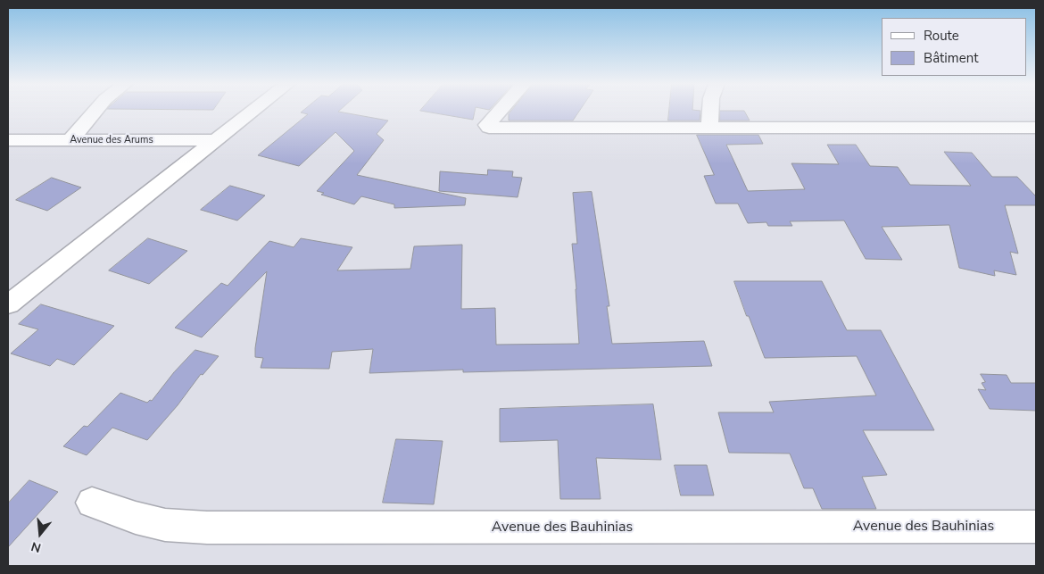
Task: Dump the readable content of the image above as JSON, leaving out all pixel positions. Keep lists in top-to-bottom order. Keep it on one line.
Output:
{"streets":{"street":["Avenue des Arums","Avenue des Bauhinias"]},"legend":["Route","Bâtiment"],"north":"bottom"}
